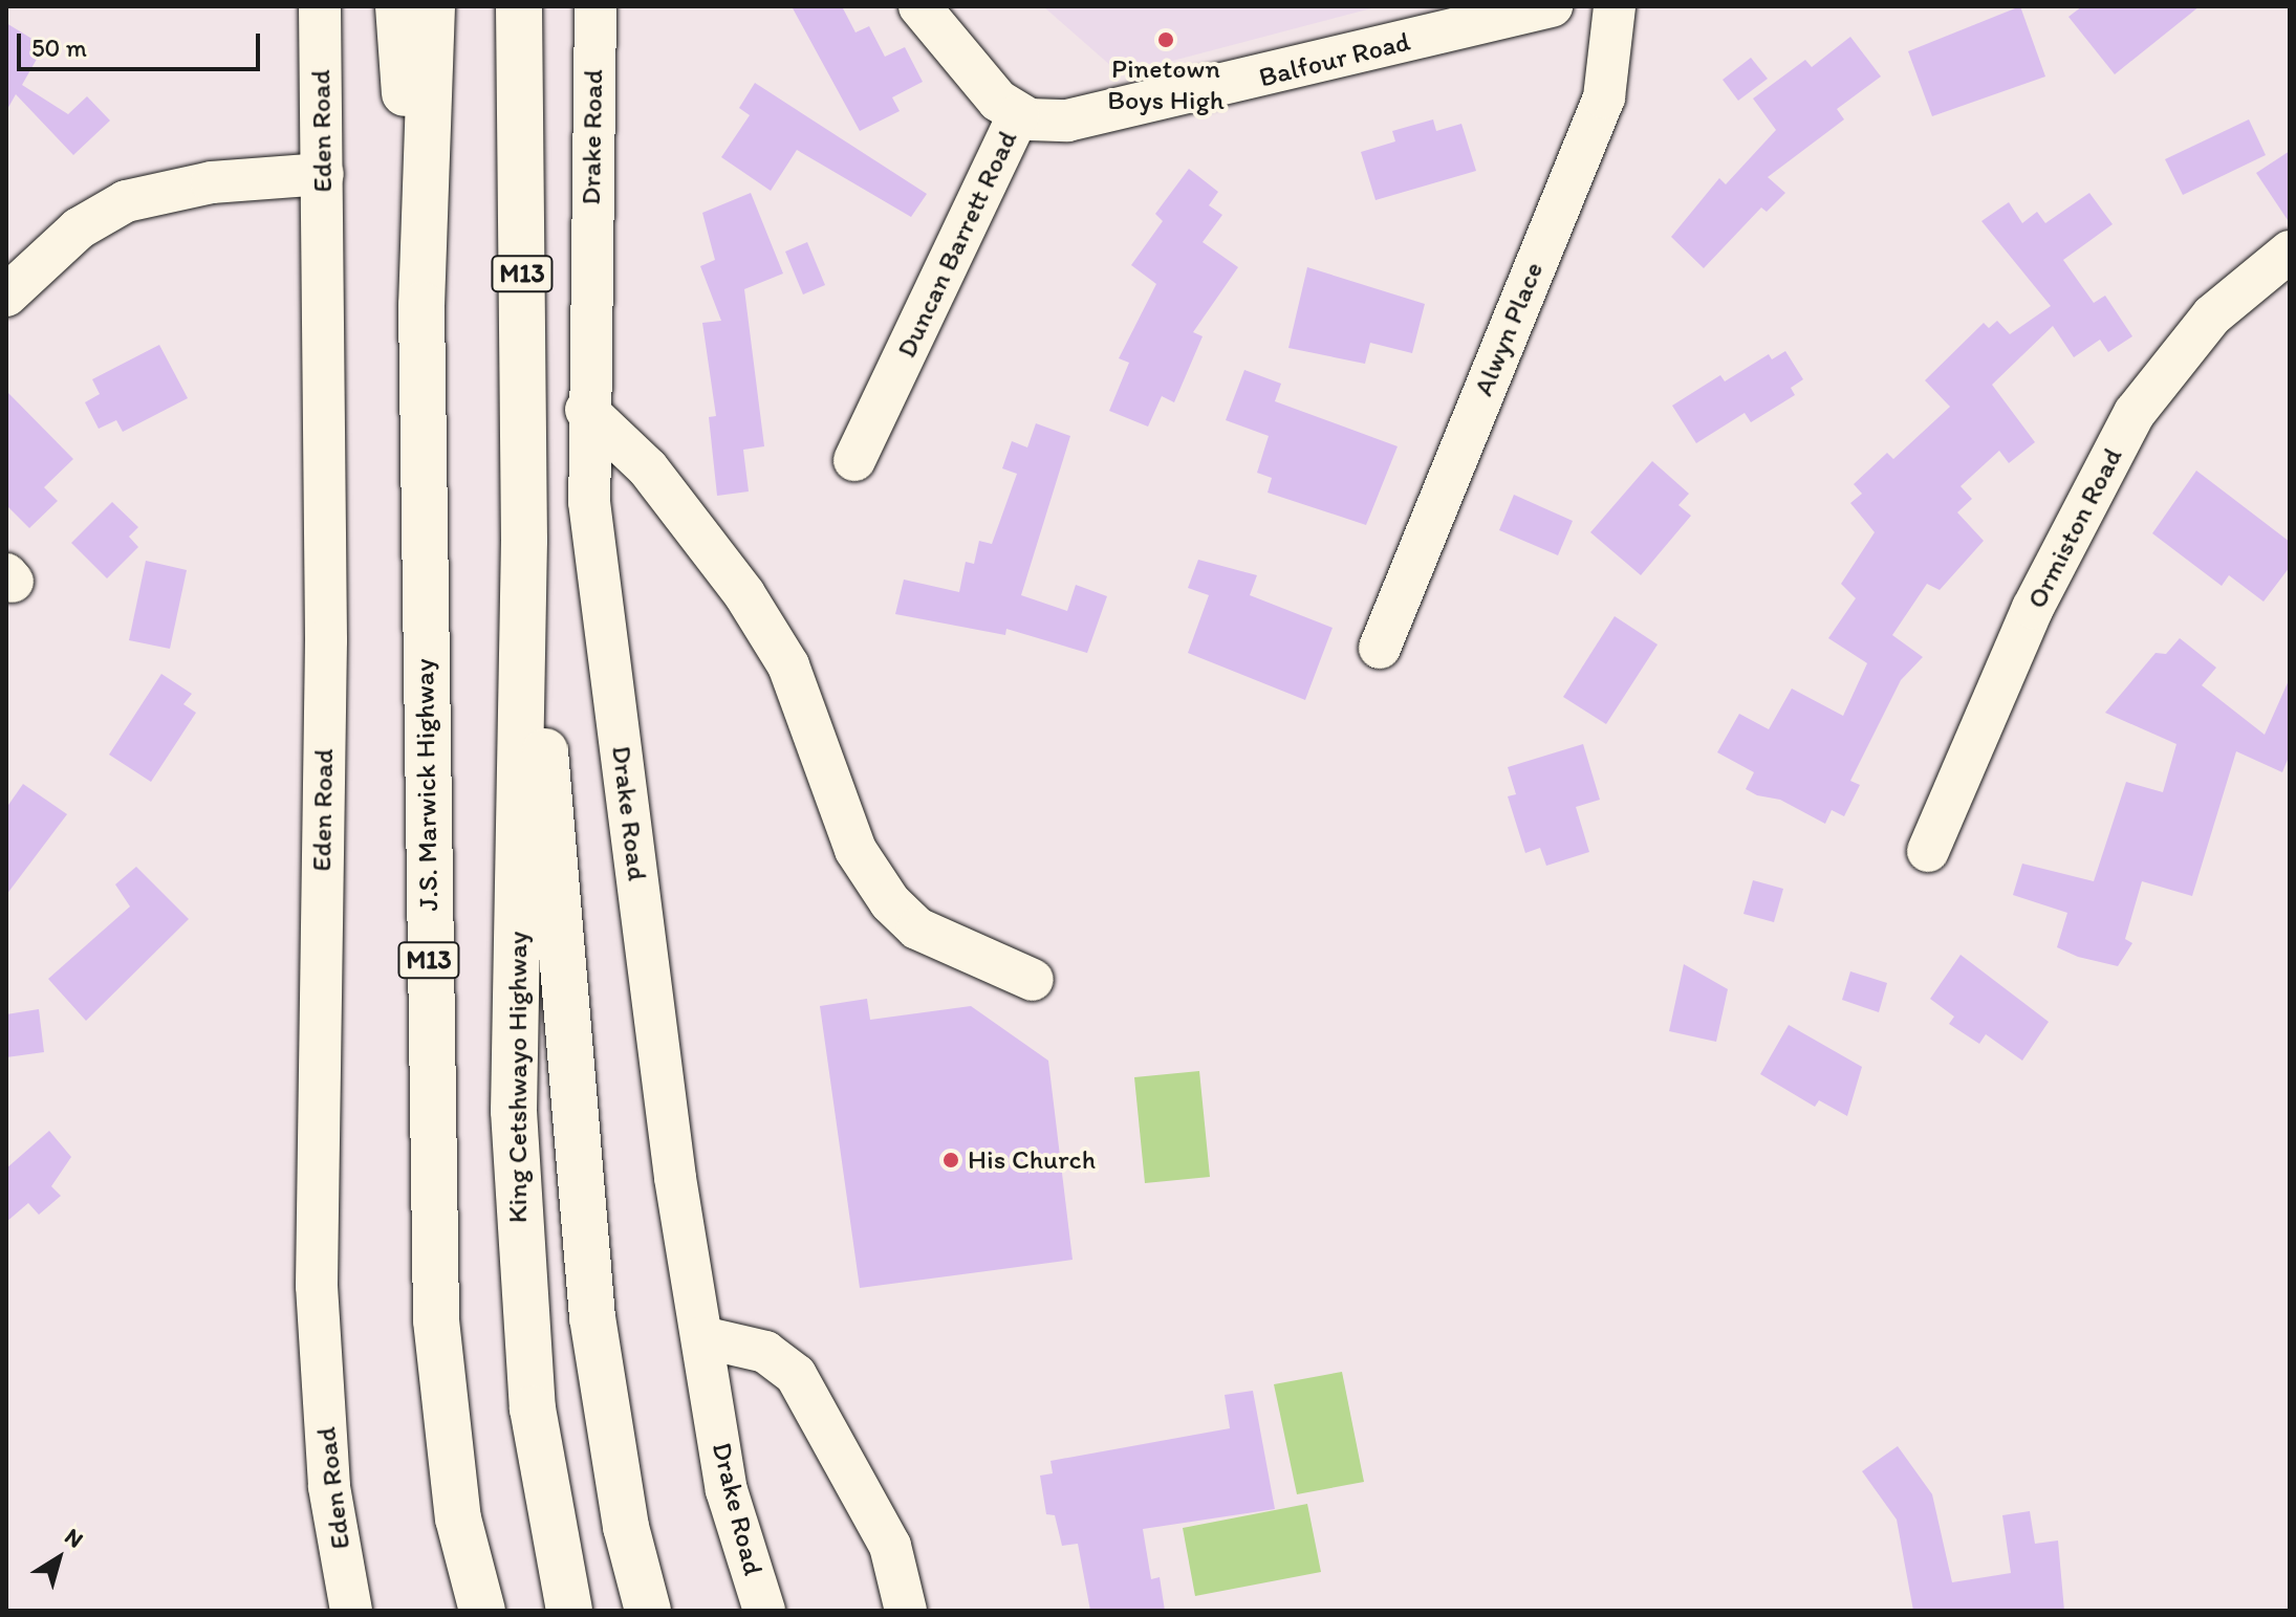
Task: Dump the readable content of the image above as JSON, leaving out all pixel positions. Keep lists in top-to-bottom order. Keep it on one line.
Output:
{"streets":{"highway":["M13","J.S. Marwick Highway","King Cetshwayo Highway"],"street":["Balfour Road","Eden Road","Drake Road","Duncan Barrett Road","Alwyn Place","Ormiston Road"]},"crossings":[["Balfour Road","Duncan Barrett Road"],["M13","King Cetshwayo Highway"]],"places":["Pinetown Boys High","His Church"],"scale_bar":"50 m","north":"top right"}
